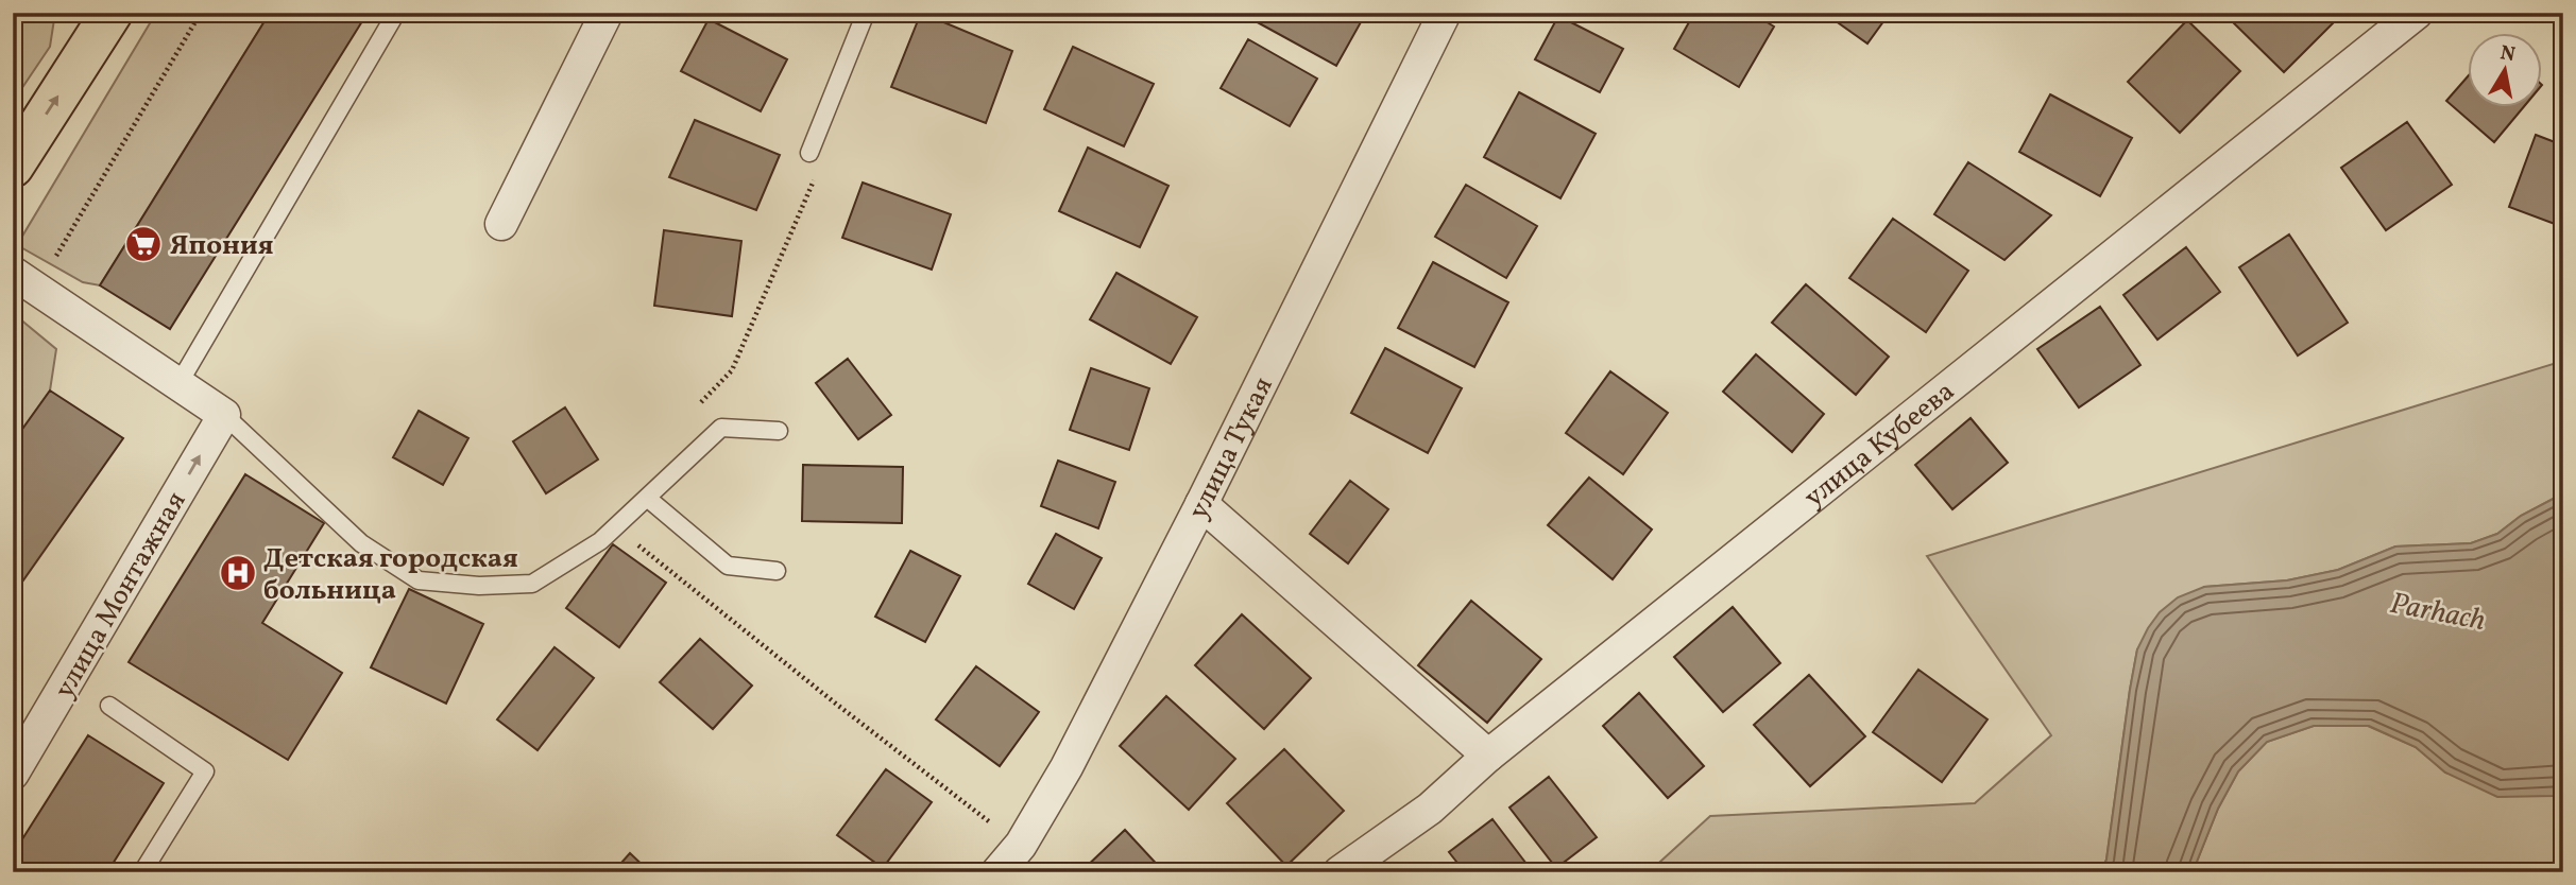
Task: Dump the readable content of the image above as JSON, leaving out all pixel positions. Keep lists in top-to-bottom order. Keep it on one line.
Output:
{"streets":{"street":["улица Кубеева","улица Тукая","улица Монтажная"]},"one_way":["улица Монтажная"],"water":["Parhach"],"places":{"supermarket":["Япония"],"hospital":["Детская городская больница"]},"north":"top"}
